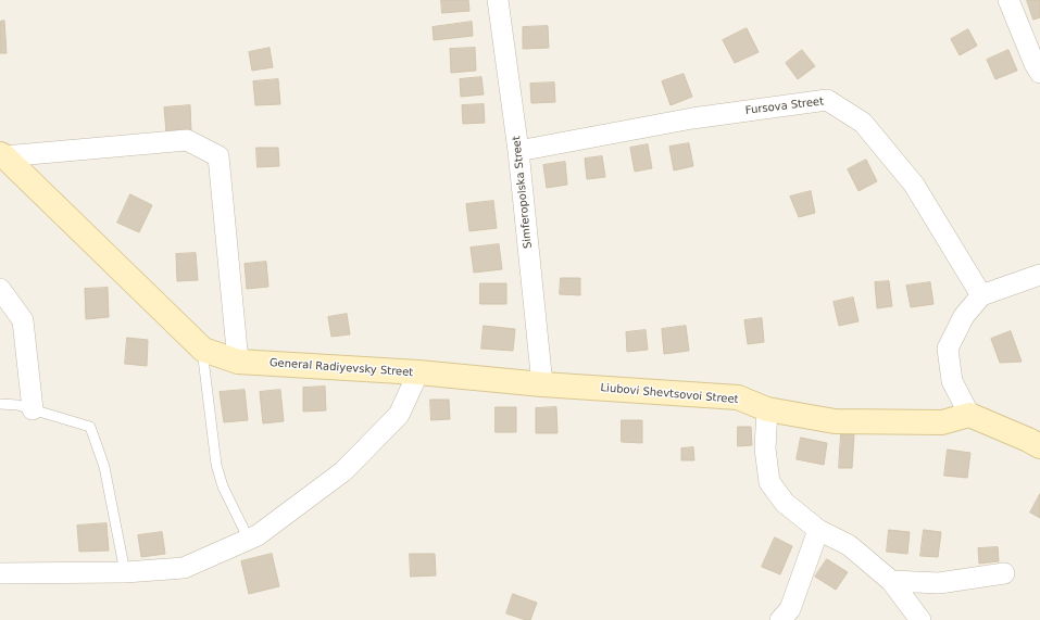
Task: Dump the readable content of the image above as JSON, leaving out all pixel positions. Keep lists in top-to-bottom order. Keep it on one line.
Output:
{"streets":{"street":["Fursova Street","Simferopolska Street","General Radiyevsky Street","Liubovi Shevtsovoi Street"]},"crossings":[["Fursova Street","Simferopolska Street"],["Simferopolska Street","Liubovi Shevtsovoi Street"],["General Radiyevsky Street","Liubovi Shevtsovoi Street"]]}
